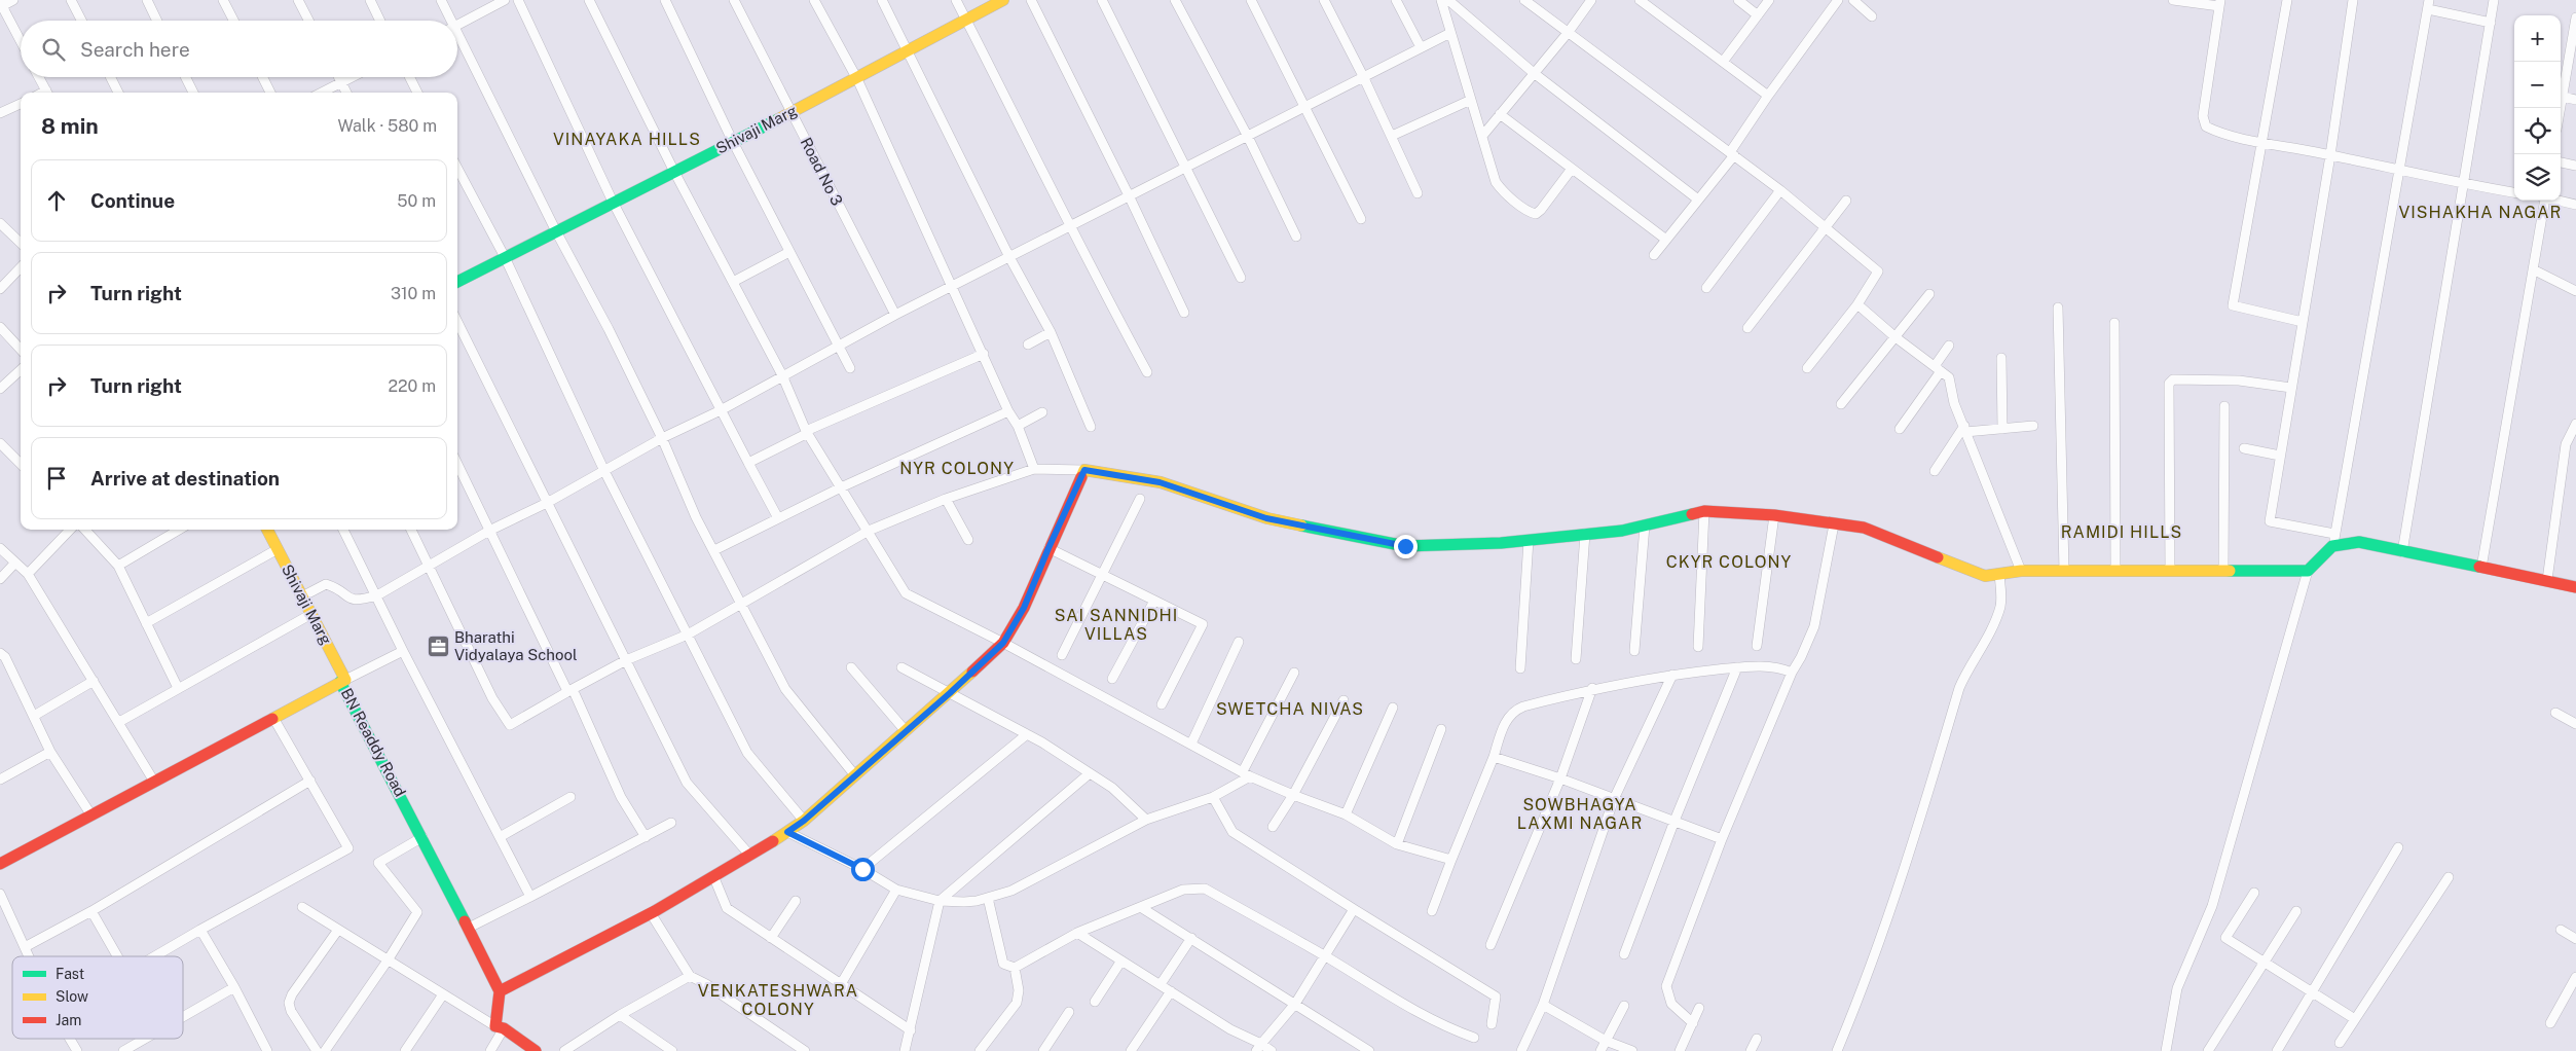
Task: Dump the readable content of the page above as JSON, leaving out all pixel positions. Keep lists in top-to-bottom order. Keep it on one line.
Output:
{"streets":{"street":["Shivaji Marg","Road No 3","BN Readdy Road"]},"crossings":[["Shivaji Marg","Road No 3"],["Shivaji Marg","BN Readdy Road"]],"districts":["VINAYAKA HILLS","VISHAKHA NAGAR","NYR COLONY","RAMIDI HILLS","CKYR COLONY","SAI SANNIDHI VILLAS","SWETCHA NIVAS","SOWBHAGYA LAXMI NAGAR","VENKATESHWARA COLONY"],"places":{"office":["Bharathi Vidyalaya School"]},"legend":["Fast","Slow","Jam"],"page":{"map_buttons":["+","−"],"search":"Search here","heading":["8 min","Walk · 580 m"],"list":[["Continue","50 m"],["Turn right","310 m"],["Turn right","220 m"],"Arrive at destination"]}}
